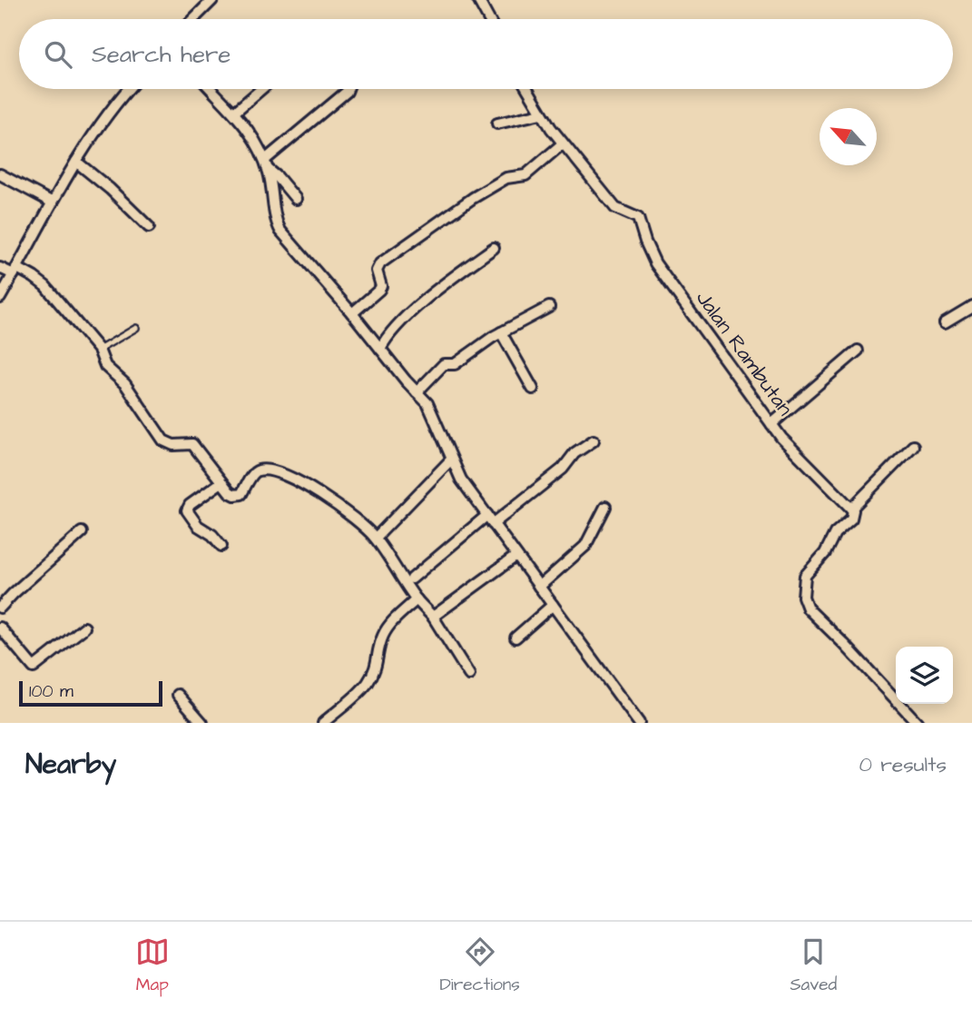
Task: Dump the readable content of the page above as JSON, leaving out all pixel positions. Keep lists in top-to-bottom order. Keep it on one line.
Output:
{"streets":{"street":["Jalan Rambutan"]},"scale_bar":"100 m","north":"top left","page":{"search":"Search here","scale":"100 m","heading":["Nearby","0 results"],"nav":["Map","Directions","Saved"]}}
